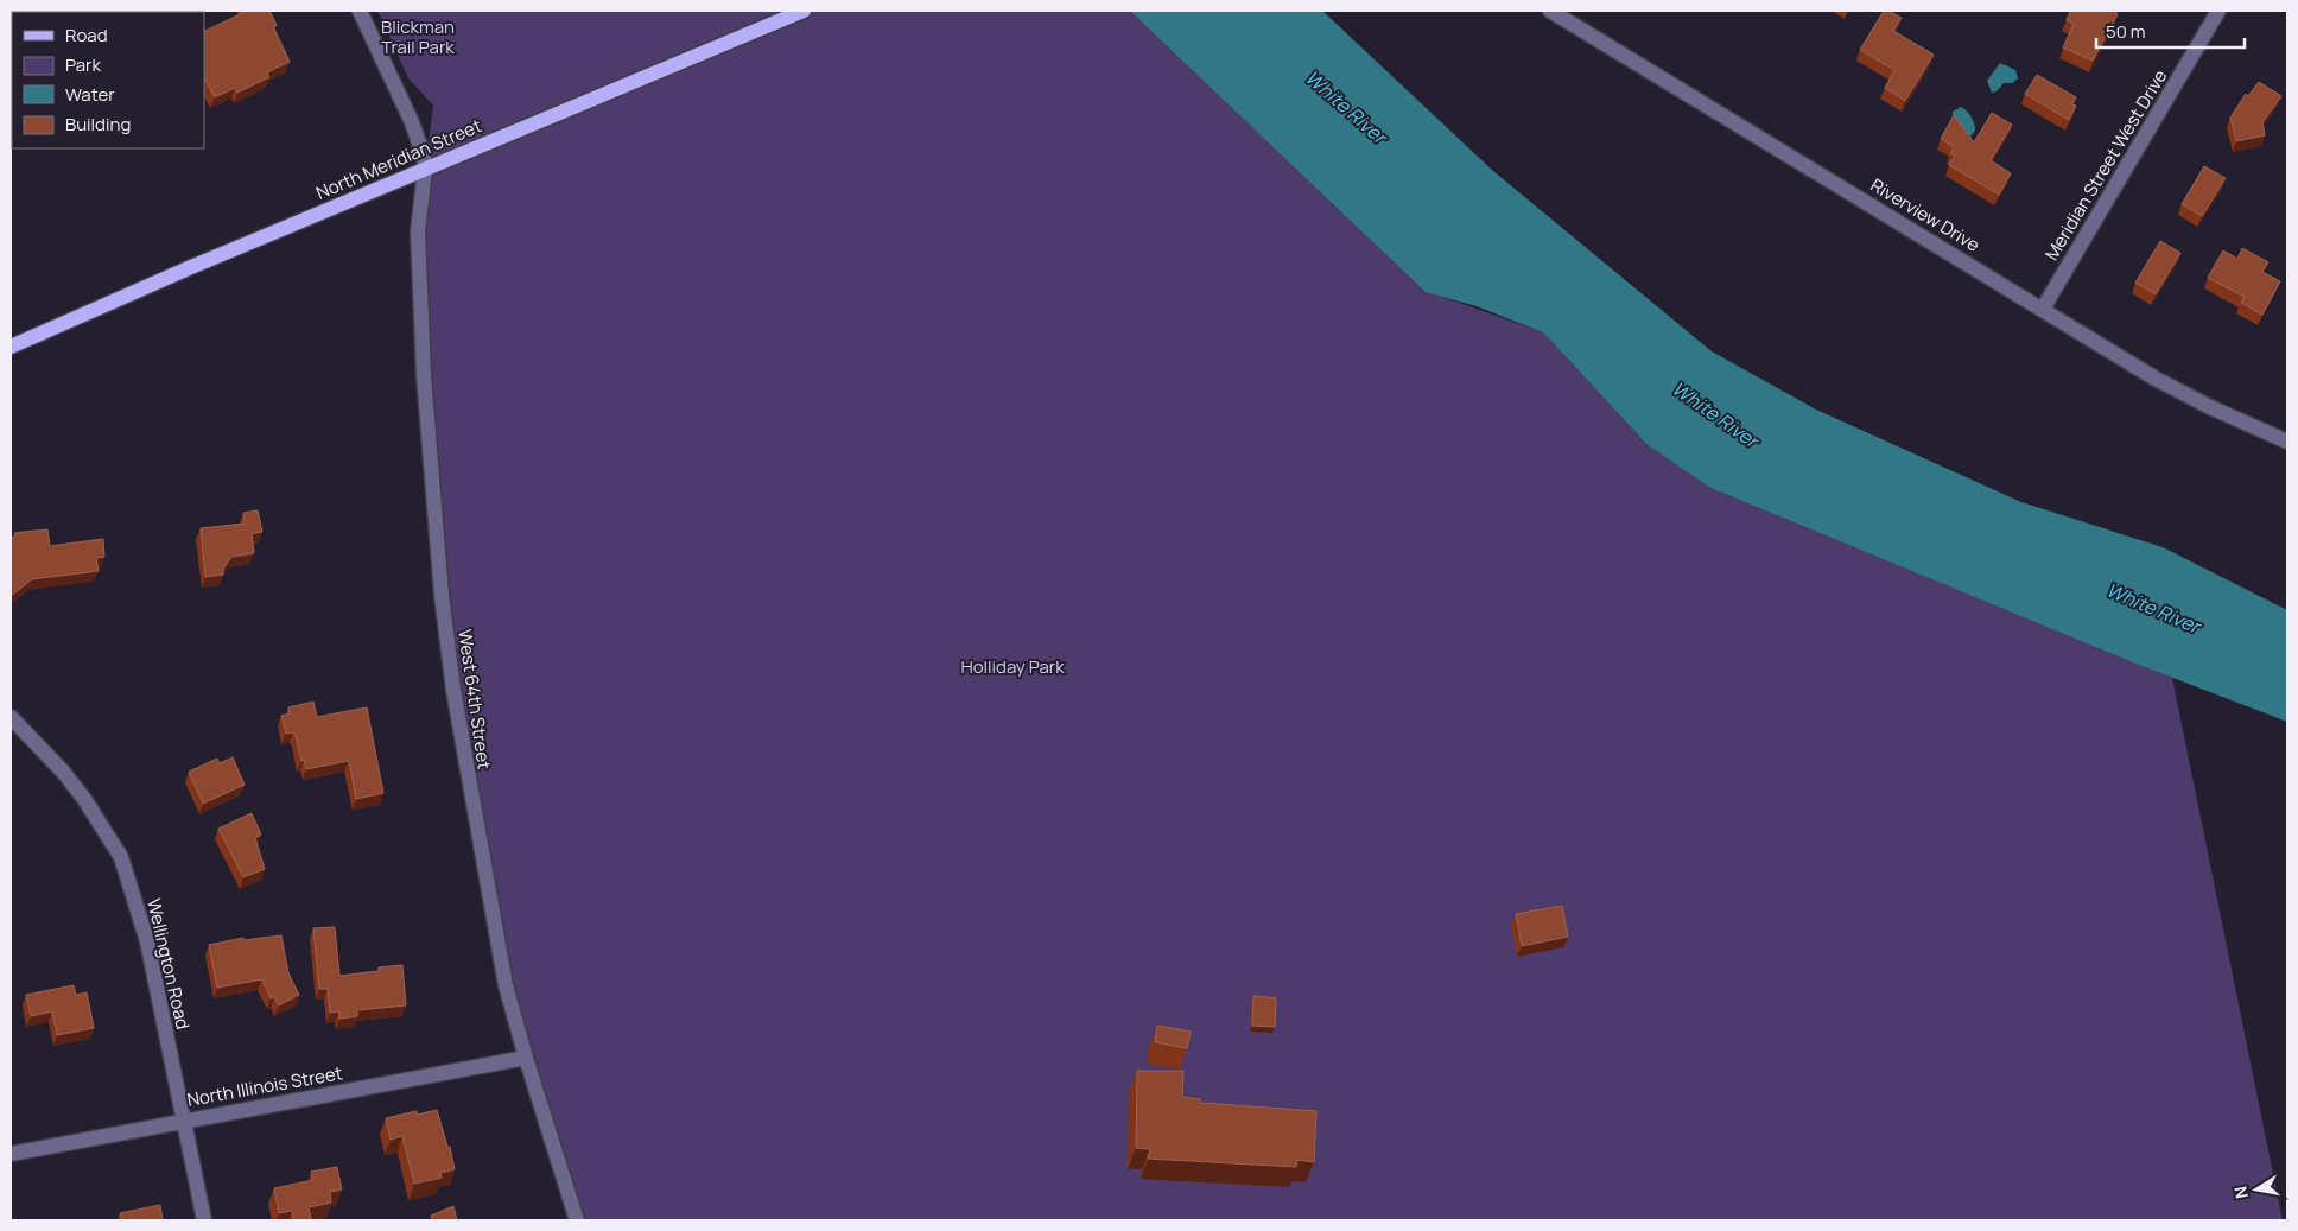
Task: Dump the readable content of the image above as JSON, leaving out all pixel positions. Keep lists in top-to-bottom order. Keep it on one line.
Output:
{"streets":{"main road":["North Meridian Street"],"street":["Meridian Street West Drive","Riverview Drive","West 64th Street","Wellington Road","North Illinois Street"]},"crossings":[["North Meridian Street","West 64th Street"],["Meridian Street West Drive","Riverview Drive"],["West 64th Street","North Illinois Street"],["Wellington Road","North Illinois Street"]],"water":["White River"],"parks":["Blickman Trail Park","Holliday Park"],"legend":["Road","Park","Water","Building"],"scale_bar":"50 m","north":"left"}
